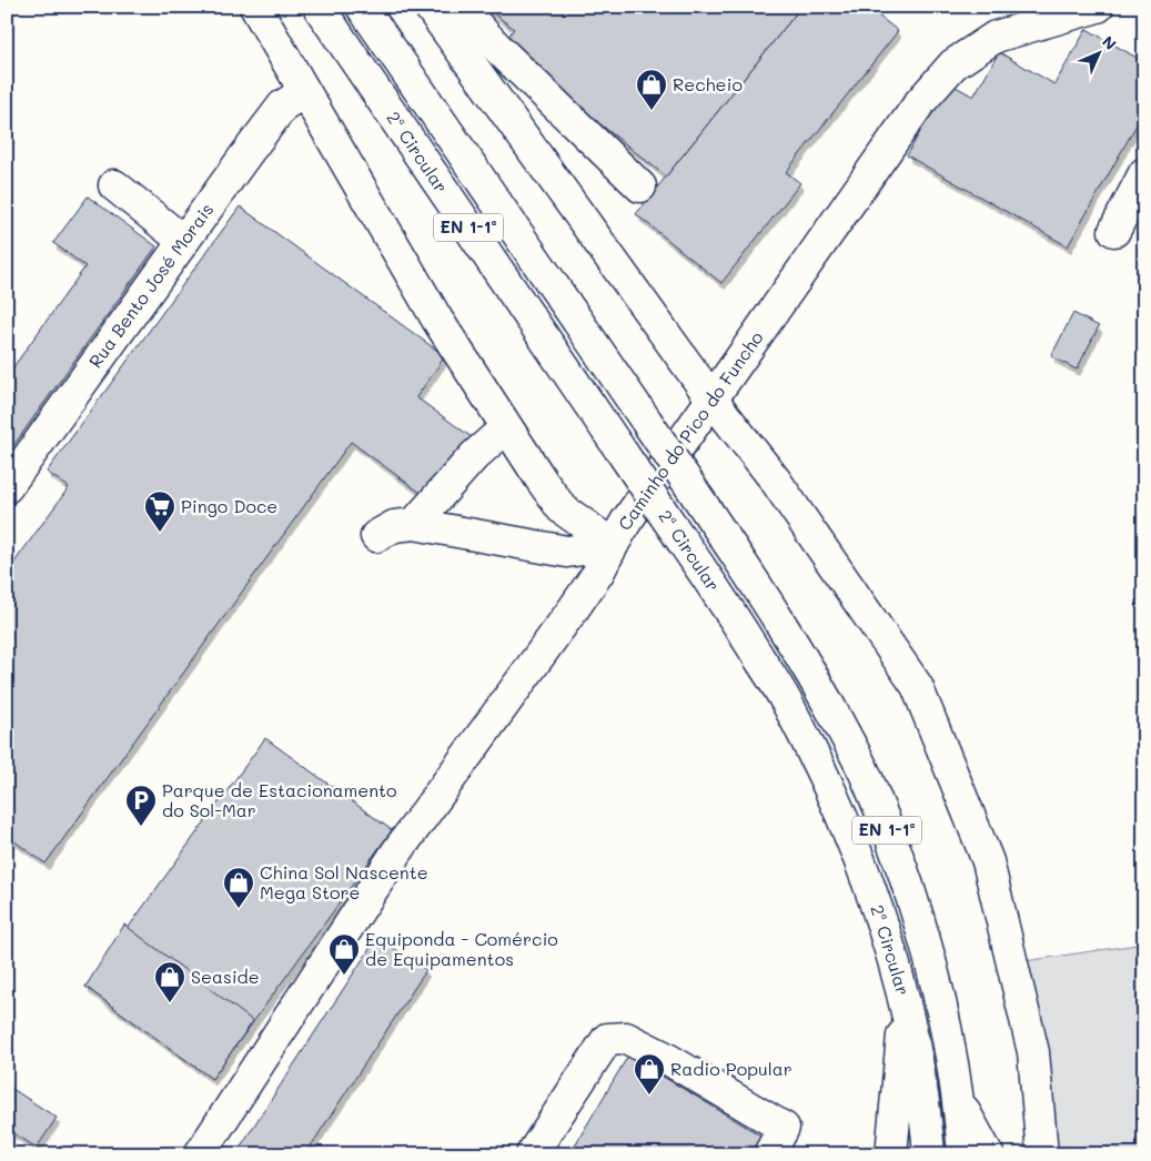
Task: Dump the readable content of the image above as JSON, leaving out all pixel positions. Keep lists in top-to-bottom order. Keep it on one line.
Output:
{"streets":{"main road":["2ª Circular","EN 1-1ª","Rua Bento José Morais","Caminho do Pico do Funcho"]},"places":{"shop":["Recheio","China Sol Nascente Mega Store","Equiponda - Comércio de Equipamentos","Seaside","Radio Popular"],"supermarket":["Pingo Doce"],"parking":["Parque de Estacionamento do Sol-Mar"]},"north":"top right"}
